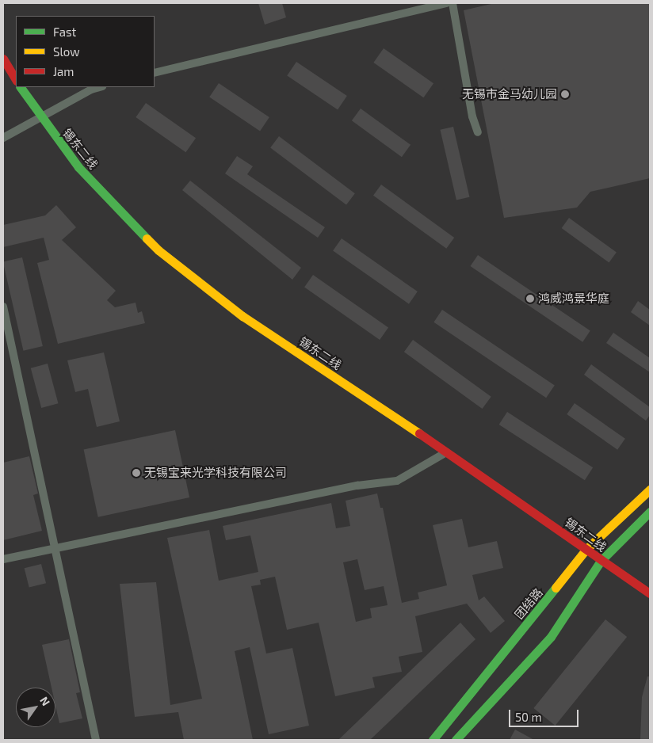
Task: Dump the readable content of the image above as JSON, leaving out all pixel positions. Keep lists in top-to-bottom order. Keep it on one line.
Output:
{"streets":{"main road":["锡东二线","团结路"]},"crossings":[["锡东二线","团结路"]],"places":["无锡市金马幼儿园","鸿威鸿景华庭","无锡宝来光学科技有限公司"],"legend":["Fast","Slow","Jam"],"scale_bar":"50 m","north":"top right"}
